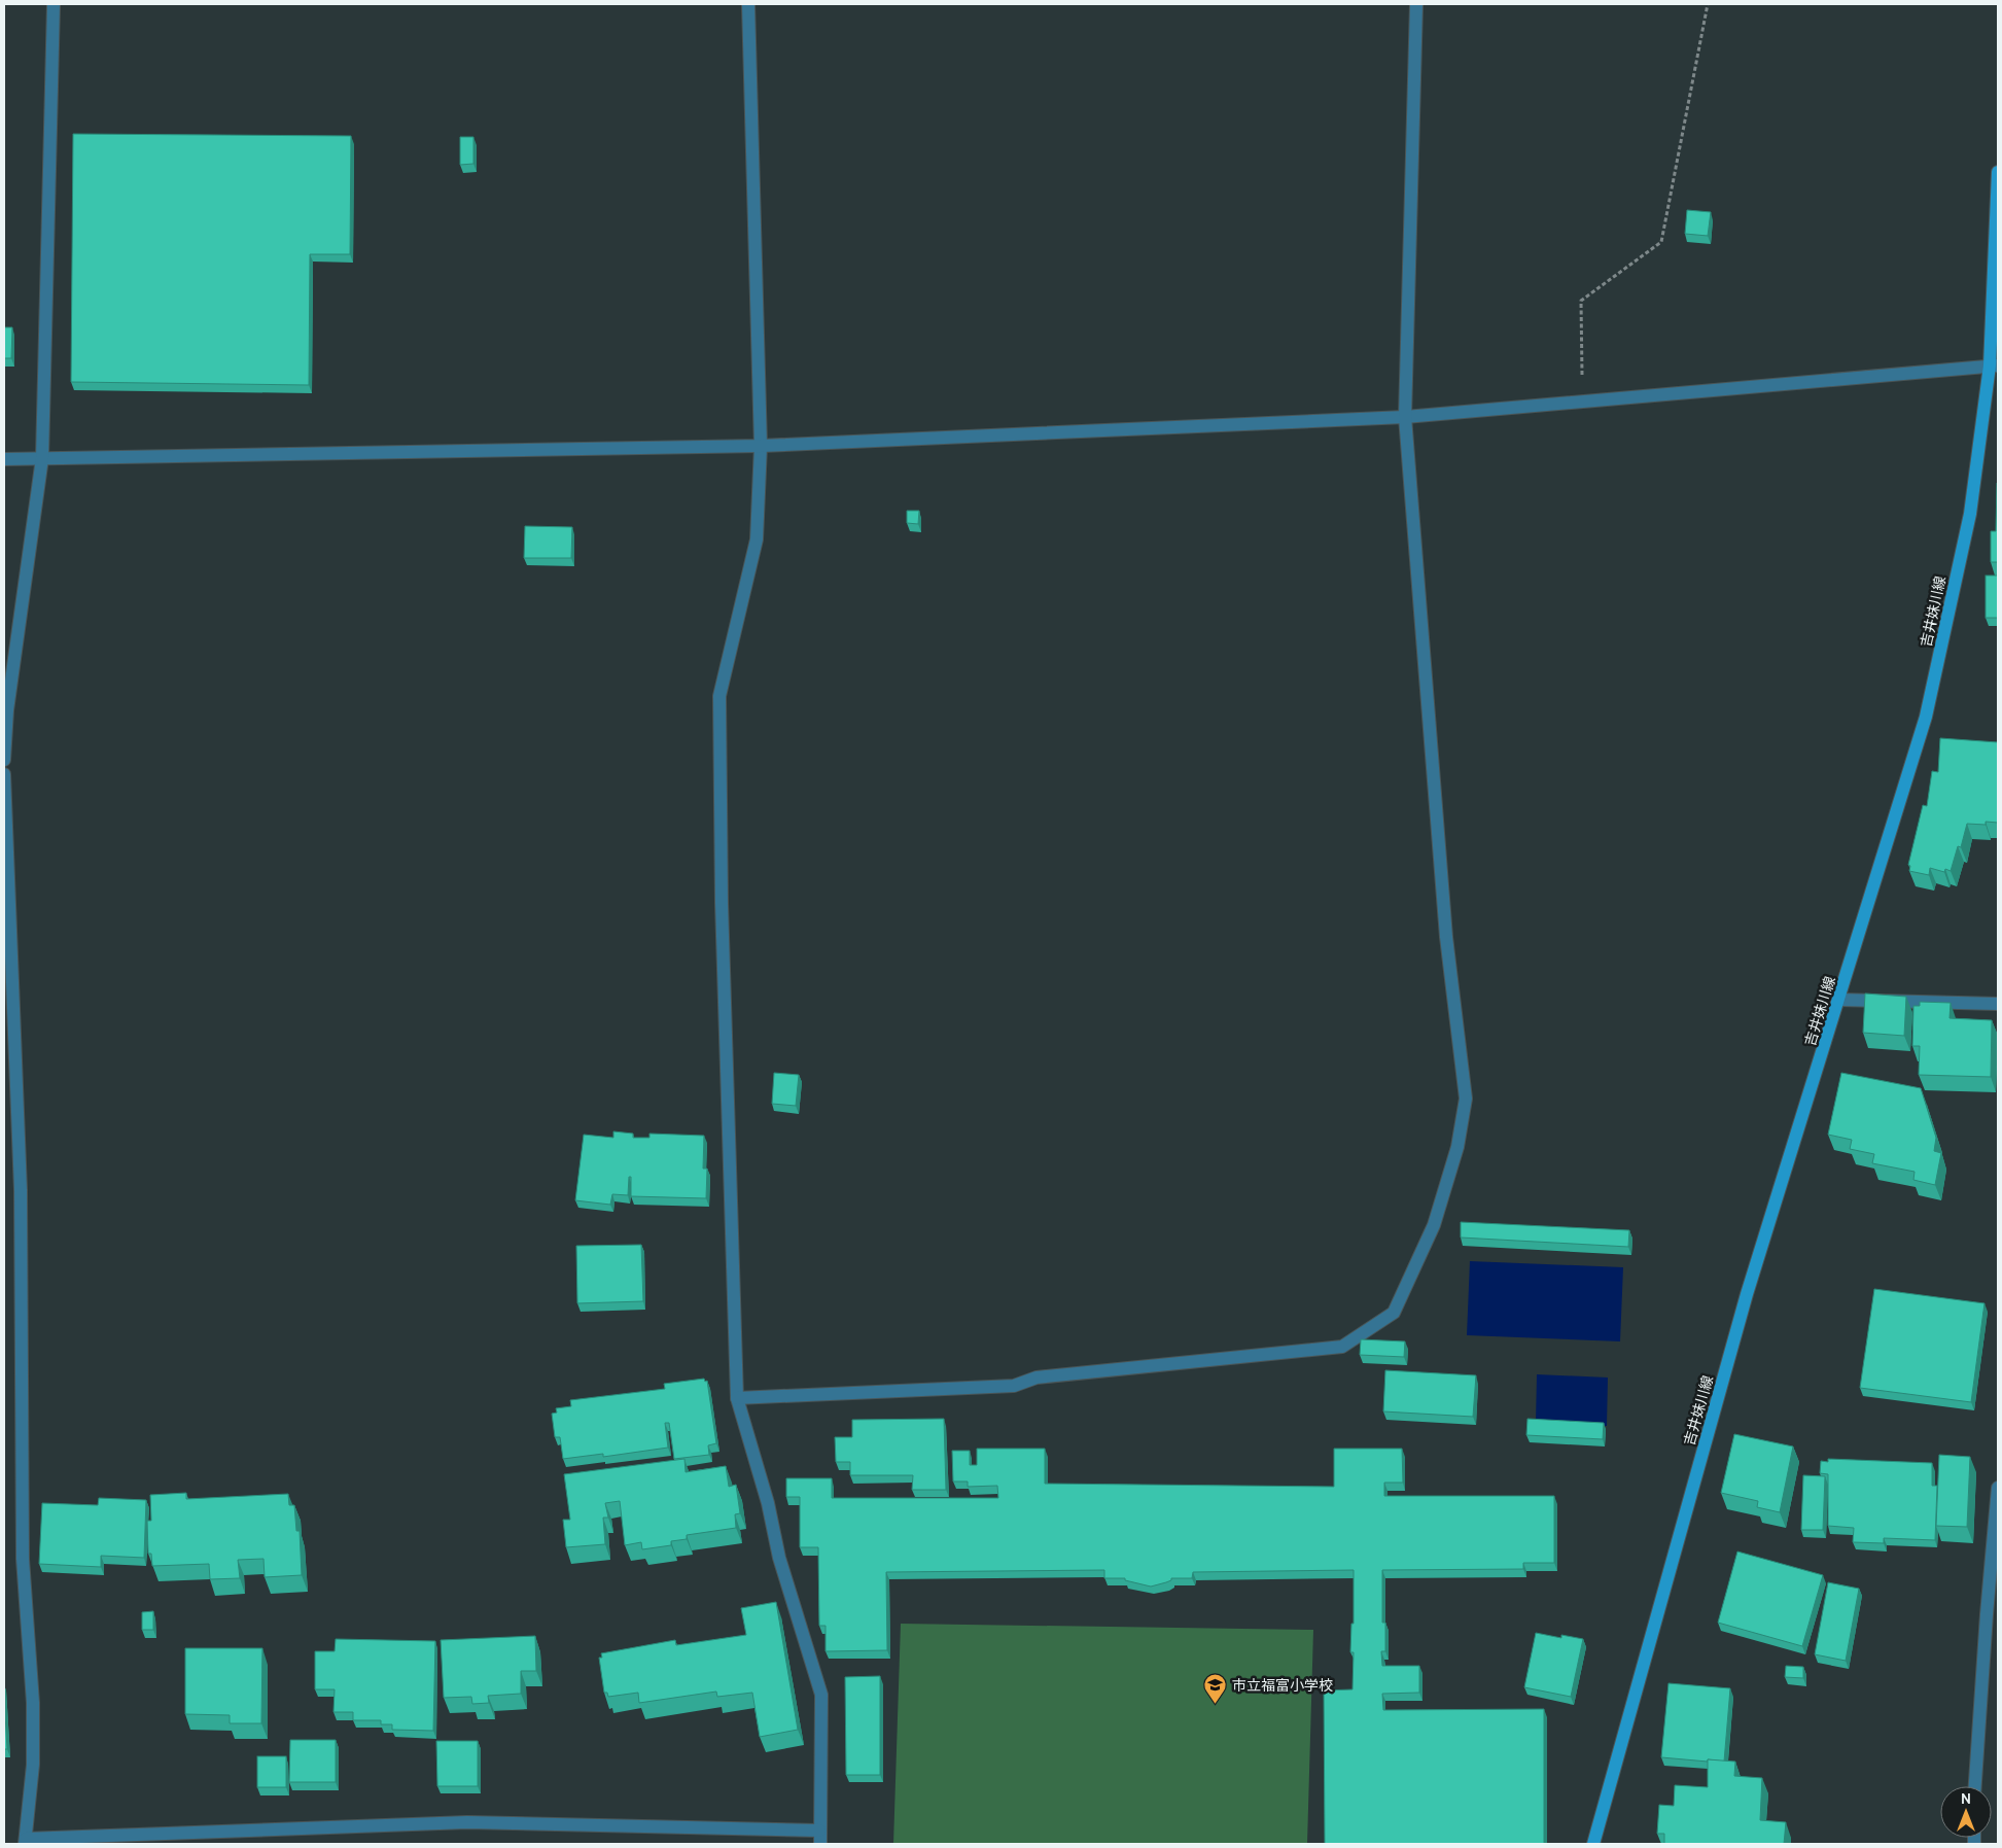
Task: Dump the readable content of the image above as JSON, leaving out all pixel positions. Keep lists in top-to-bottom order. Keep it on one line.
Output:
{"streets":{"main road":["吉井妹川線"]},"places":{"school or university":["市立福富小学校"]},"north":"top"}
